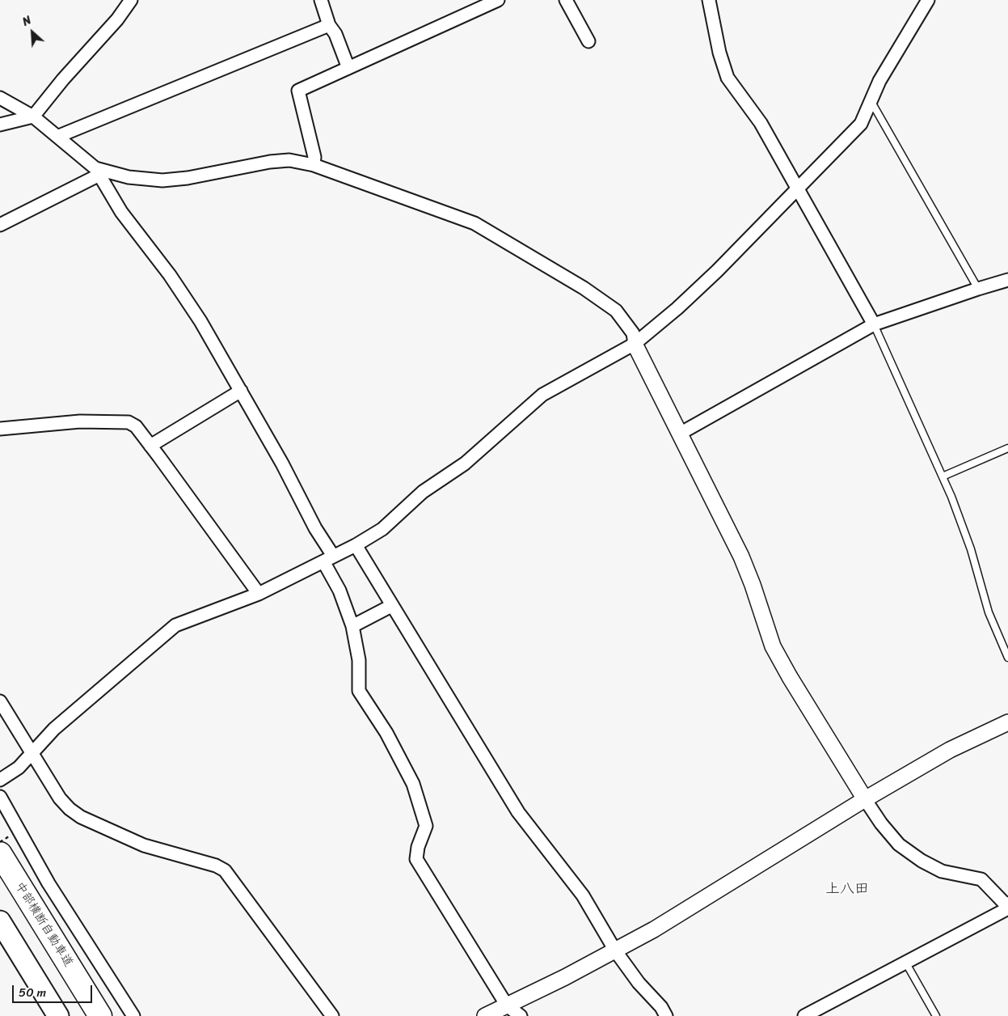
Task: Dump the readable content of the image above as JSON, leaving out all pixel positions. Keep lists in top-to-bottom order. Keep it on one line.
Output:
{"streets":{"highway":["中部横断自動車道"]},"districts":["上八田"],"scale_bar":"50 m","north":"top left"}
